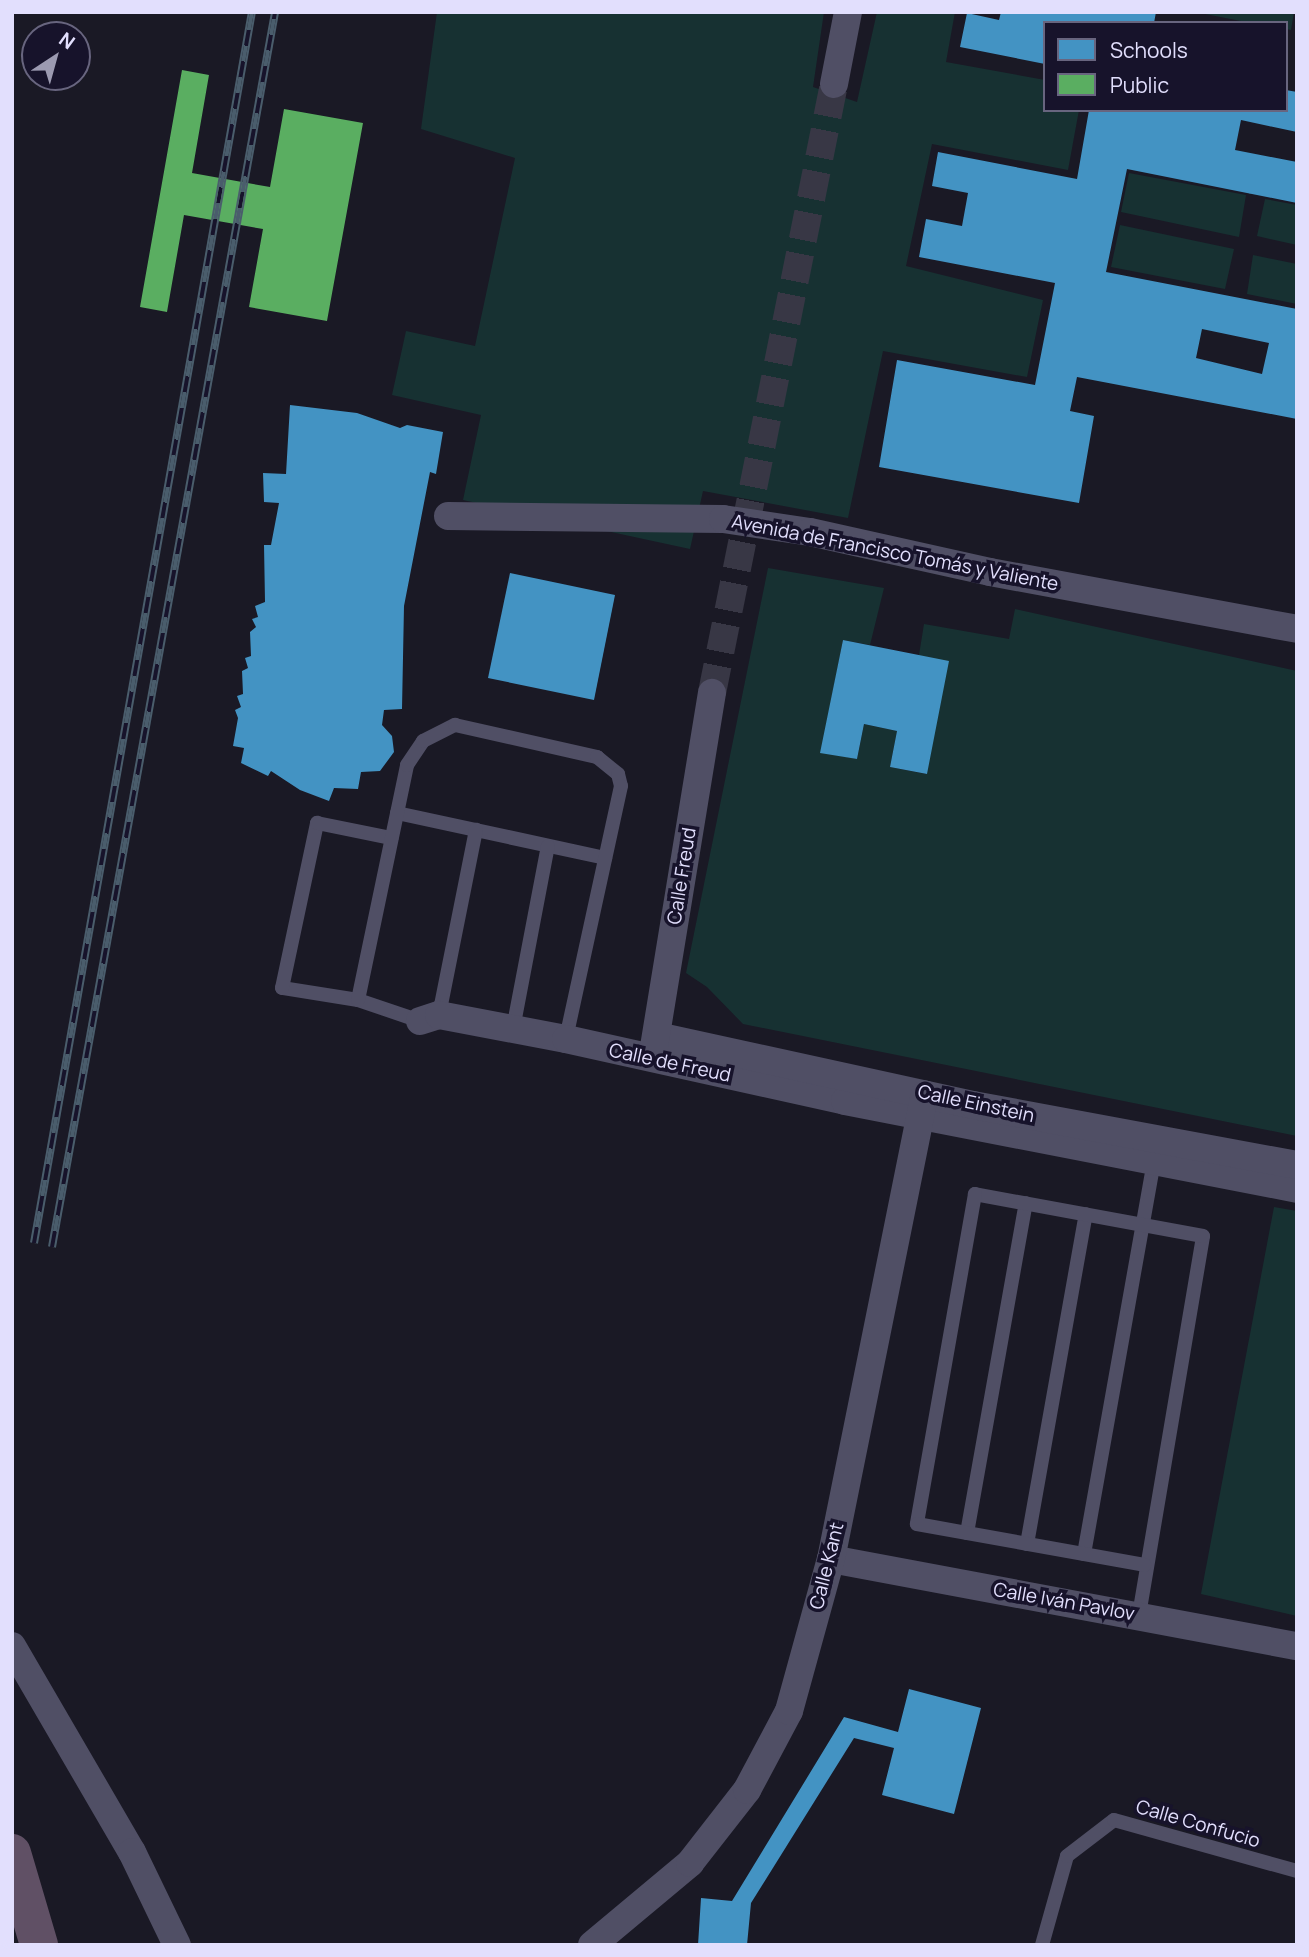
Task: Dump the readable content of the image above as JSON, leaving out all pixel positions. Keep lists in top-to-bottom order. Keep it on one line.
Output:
{"streets":{"street":["Avenida de Francisco Tomás y Valiente","Calle Freud","Calle de Freud","Calle Einstein","Calle Kant","Calle Iván Pavlov"],"lane":["Calle Confucio"]},"crossings":[["Calle Freud","Calle de Freud"],["Calle Freud","Calle Einstein"],["Calle de Freud","Calle Einstein"],["Calle Einstein","Calle Kant"],["Calle Kant","Calle Iván Pavlov"]],"legend":["Schools","Public"],"north":"top right"}
